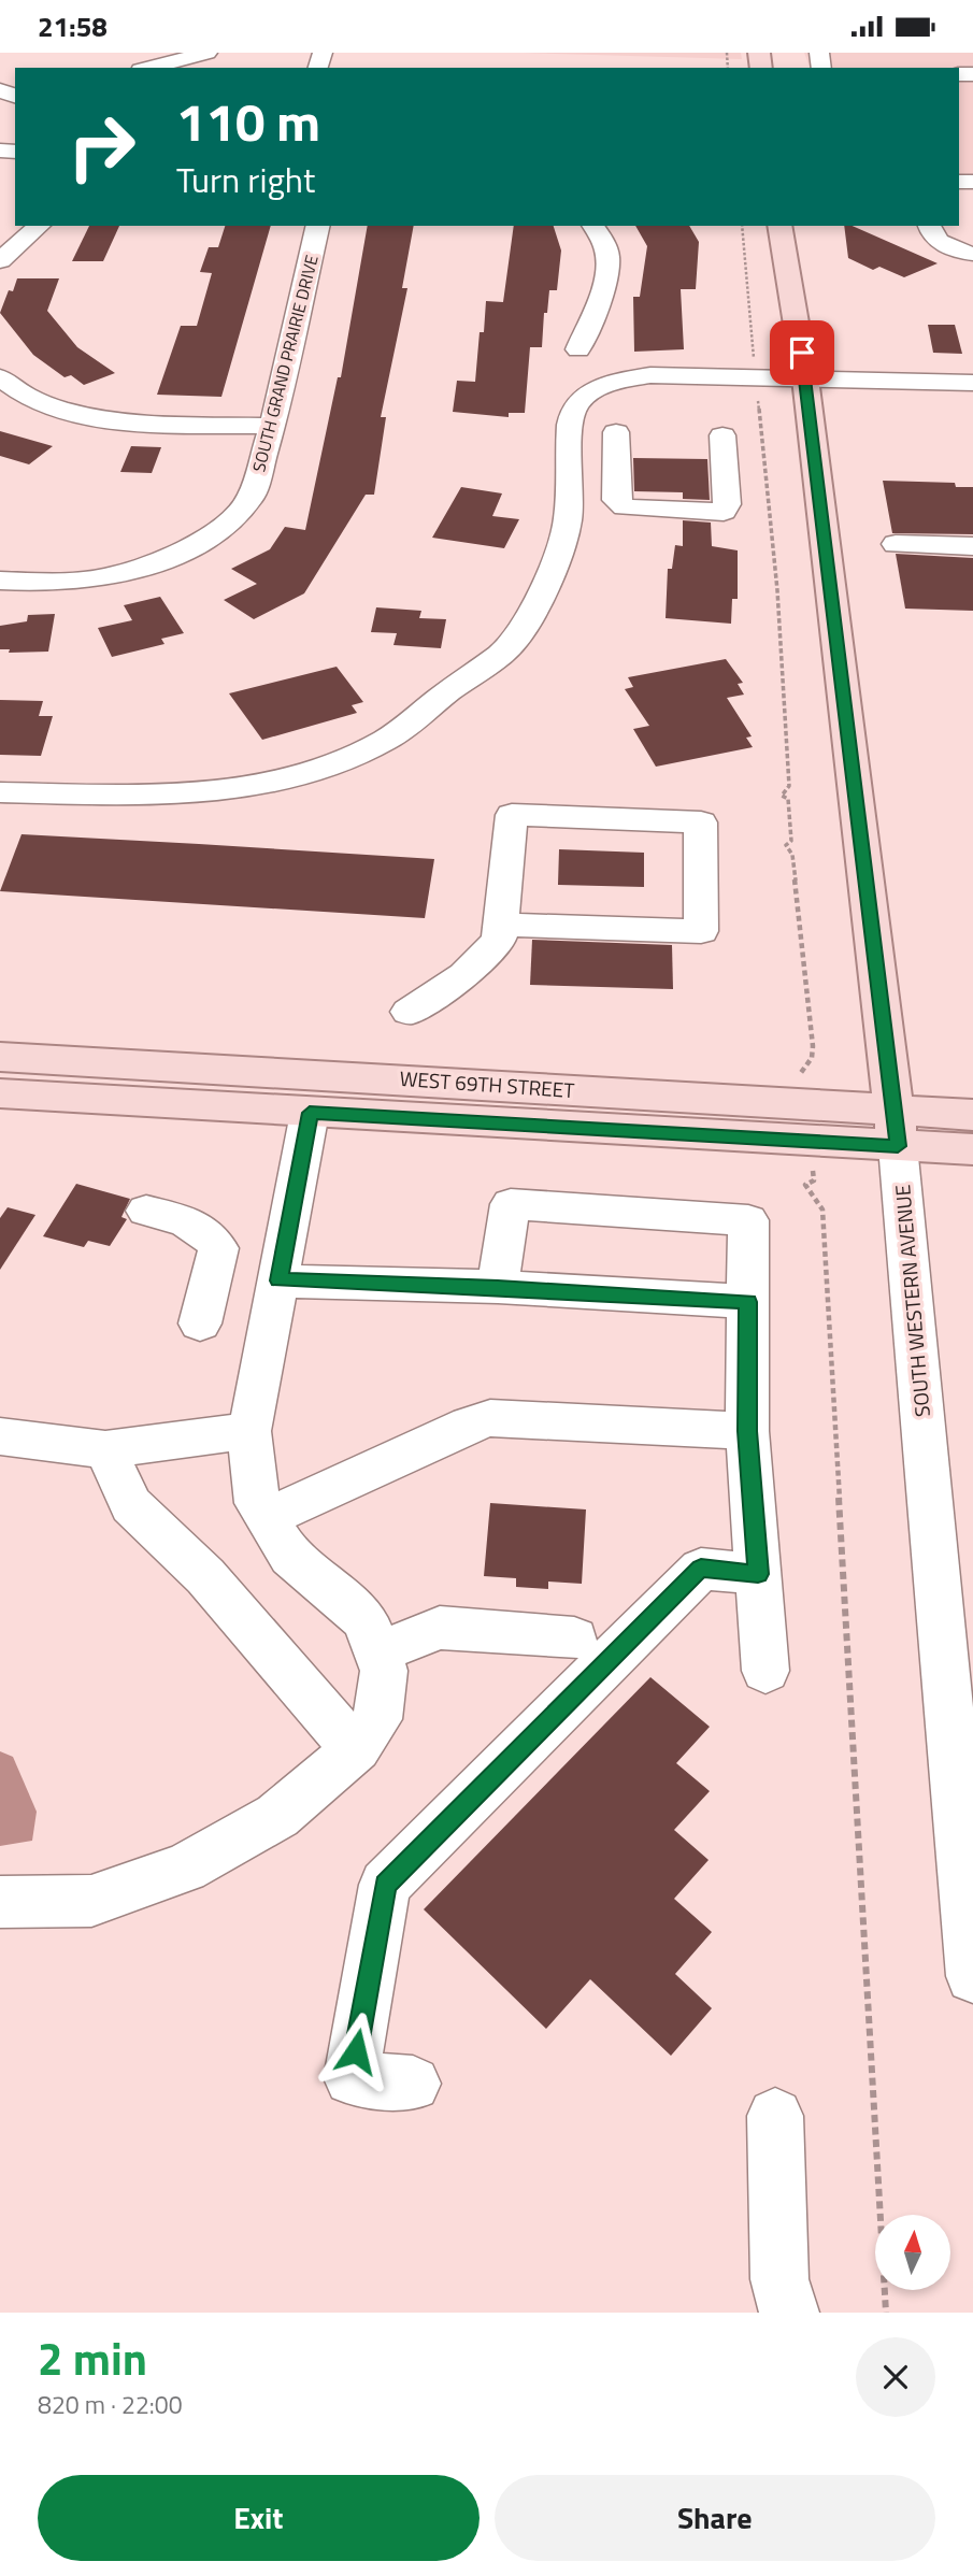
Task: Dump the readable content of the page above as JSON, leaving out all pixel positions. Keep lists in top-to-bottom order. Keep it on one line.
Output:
{"streets":{"main road":["WEST 69TH STREET","SOUTH WESTERN AVENUE"],"street":["SOUTH GRAND PRAIRIE DRIVE"]},"crossings":[["WEST 69TH STREET","SOUTH WESTERN AVENUE"]],"north":"top","page":{"status":"21:58","turn":["110 m","Turn right"],"heading":["2 min","820 m · 22:00"],"buttons":["Exit","Share"]}}
